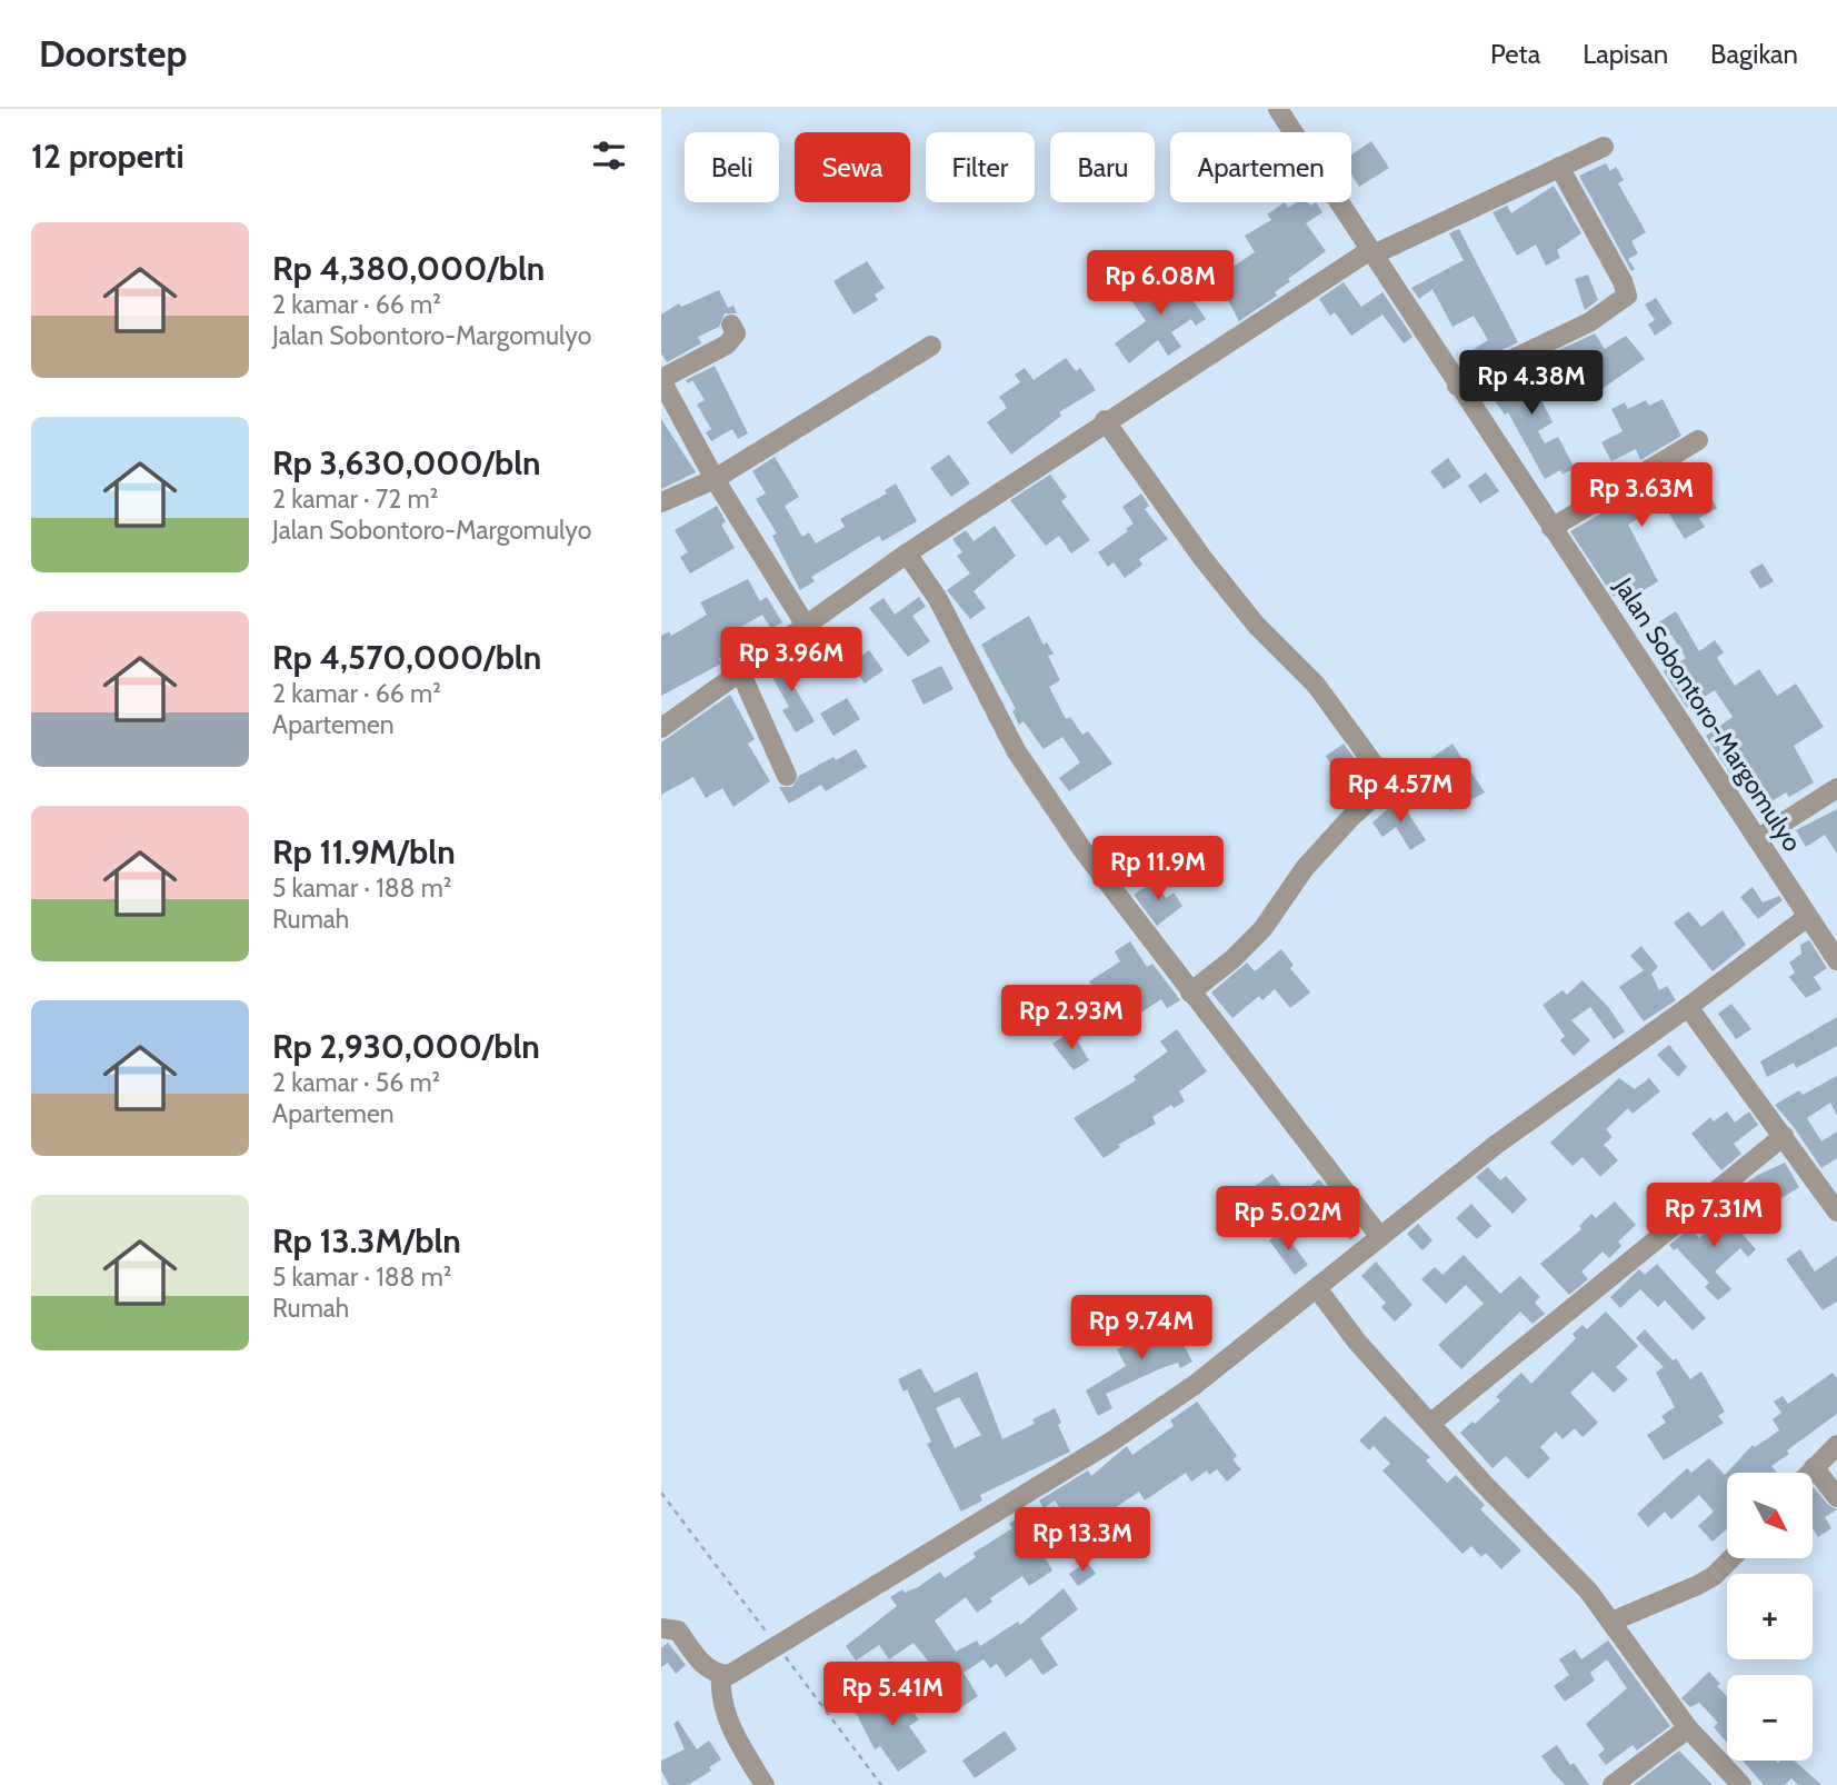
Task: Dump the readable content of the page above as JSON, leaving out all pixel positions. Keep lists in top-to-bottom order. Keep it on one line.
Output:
{"streets":{"street":["Jalan Sobontoro-Margomulyo"]},"north":"bottom right","page":{"header":"Doorstep","nav":["Peta","Lapisan","Bagikan"],"heading":"12 properti","chip":["Beli","Sewa","Filter","Baru","Apartemen"],"list":[{"name":"Rp 4,380,000/bln","note":"2 kamar · 66 m² · Jalan Sobontoro-Margomulyo"},{"name":"Rp 3,630,000/bln","note":"2 kamar · 72 m² · Jalan Sobontoro-Margomulyo"},{"name":"Rp 4,570,000/bln","note":"2 kamar · 66 m² · Apartemen"},{"name":"Rp 11.9M/bln","note":"5 kamar · 188 m² · Rumah"},{"name":"Rp 2,930,000/bln","note":"2 kamar · 56 m² · Apartemen"},{"name":"Rp 13.3M/bln","note":"5 kamar · 188 m² · Rumah"}],"price":["Rp 6.08M","Rp 4.38M","Rp 3.63M","Rp 3.96M","Rp 4.57M","Rp 11.9M","Rp 2.93M","Rp 7.31M","Rp 5.02M","Rp 9.74M","Rp 13.3M","Rp 5.41M"],"map_buttons":["+","−"]}}
